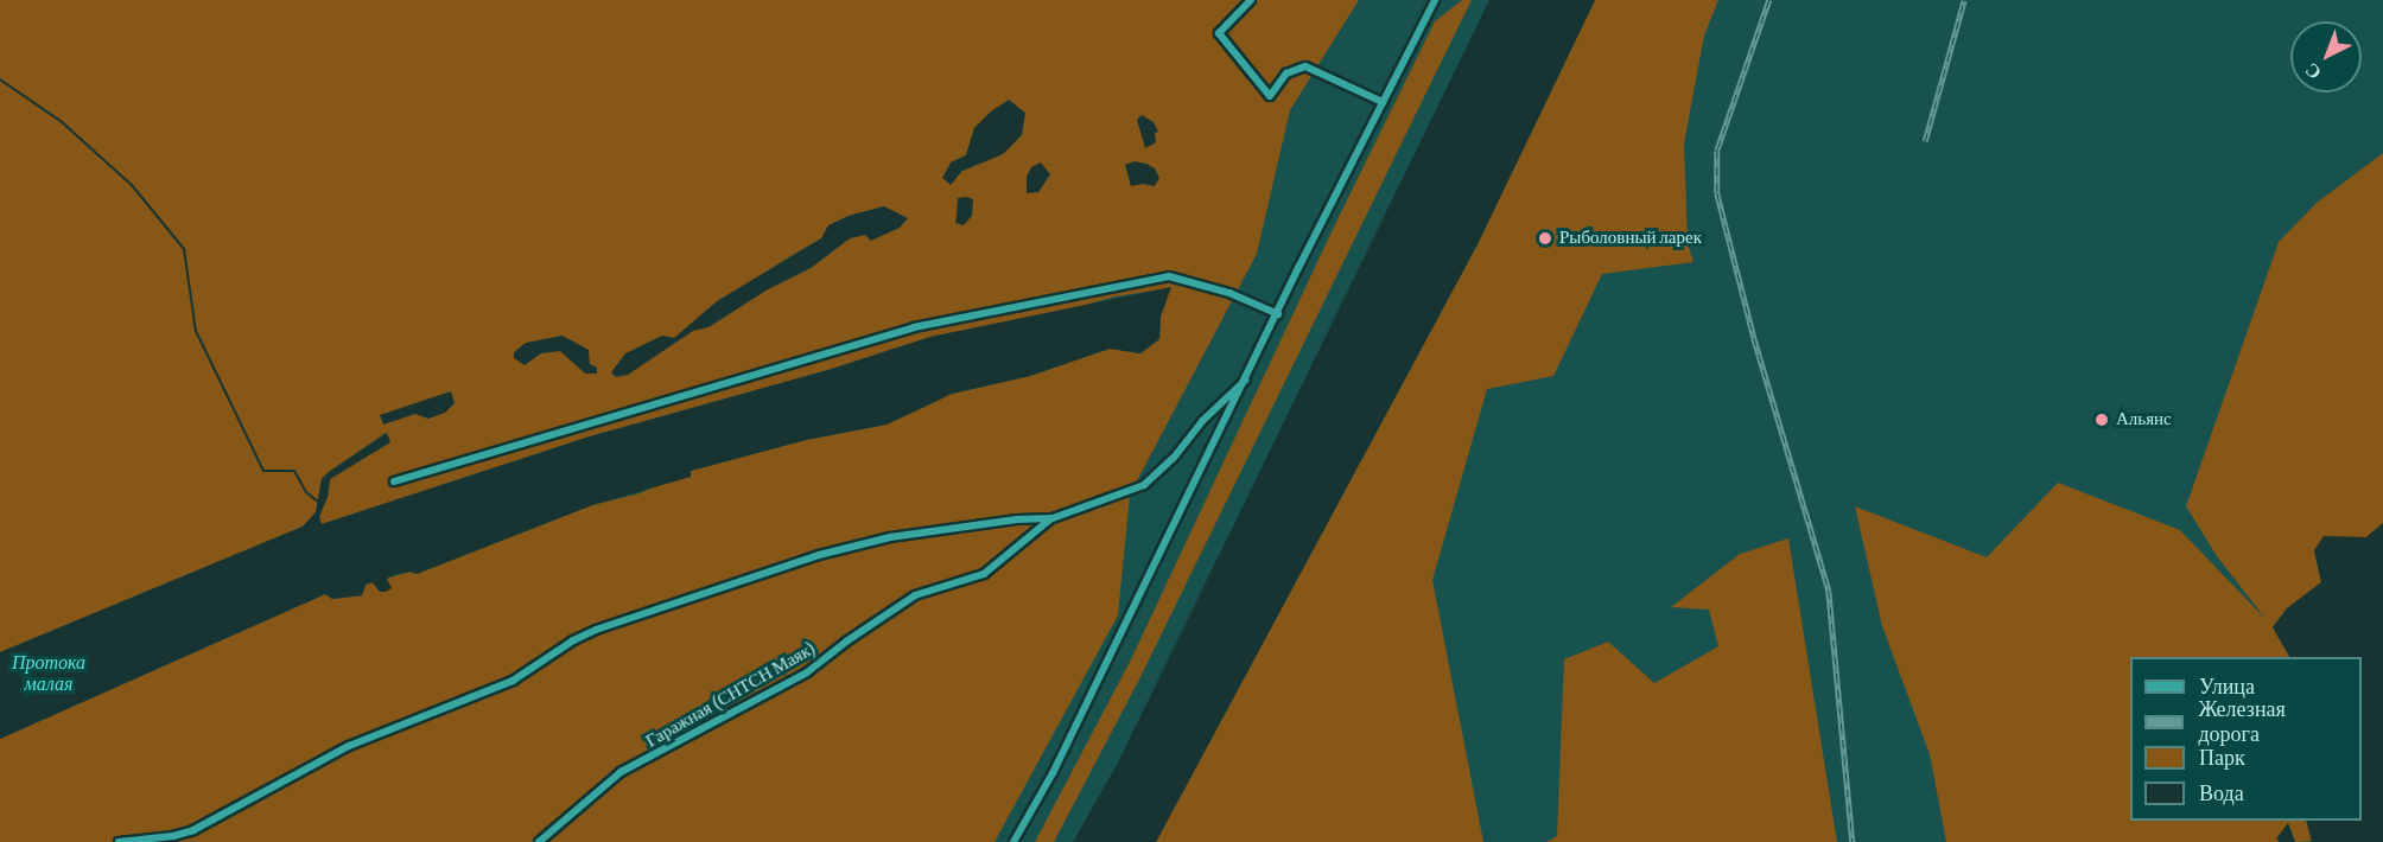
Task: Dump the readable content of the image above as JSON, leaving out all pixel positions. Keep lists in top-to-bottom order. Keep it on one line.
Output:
{"streets":{"street":["Гаражная (СНТСН Маяк)"]},"water":["Протока малая"],"places":["Рыболовный ларек","Альянс"],"legend":["Улица","Железная дорога","Парк","Вода"],"north":"bottom left"}
